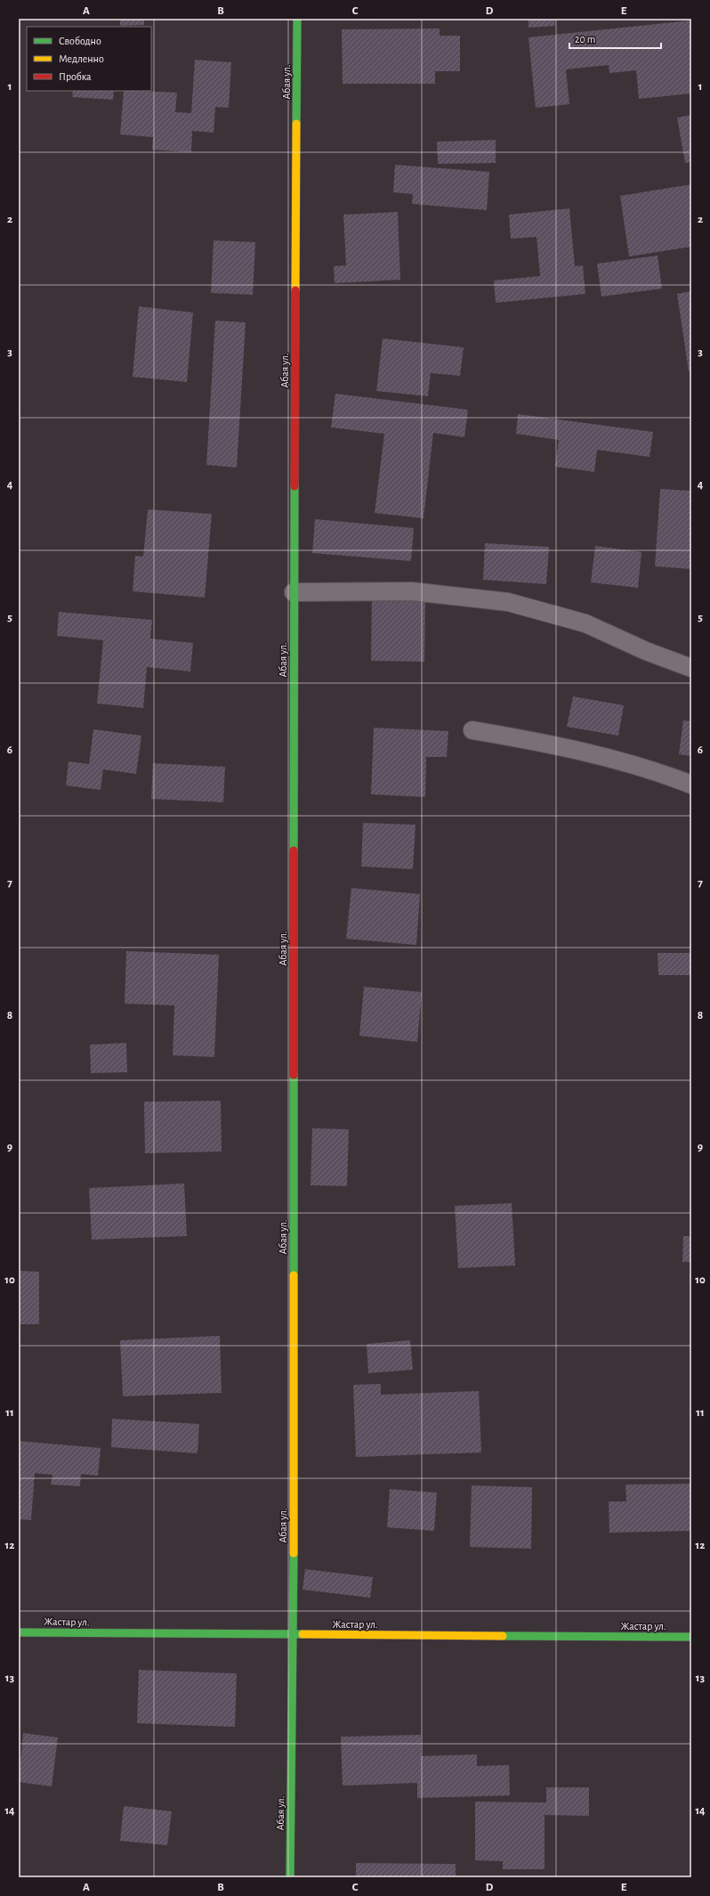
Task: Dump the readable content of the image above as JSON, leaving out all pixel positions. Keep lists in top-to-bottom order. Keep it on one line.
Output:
{"streets":{"street":["Абая ул.","Жастар ул."]},"crossings":[["Абая ул.","Жастар ул."]],"legend":["Свободно","Медленно","Пробка"],"scale_bar":"20 m","grid":{"columns":["A","B","C","D","E"],"rows":["1","2","3","4","5","6","7","8","9","10","11","12","13","14"]}}
